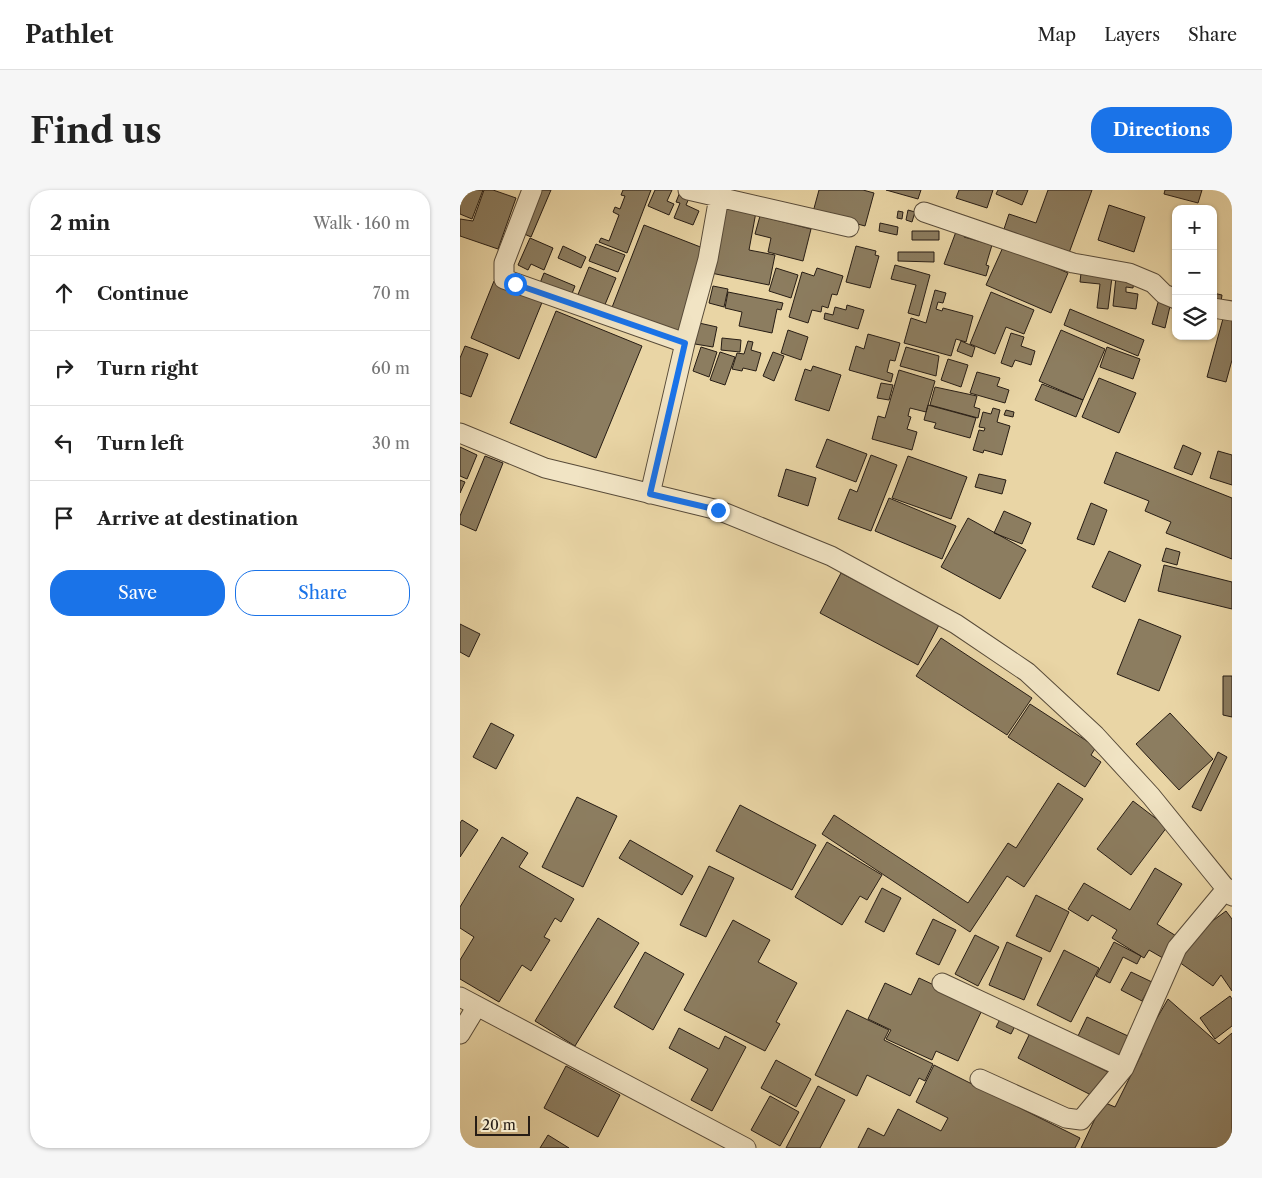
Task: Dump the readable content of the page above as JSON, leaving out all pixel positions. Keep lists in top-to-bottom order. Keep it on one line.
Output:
{"scale_bar":"20 m","page":{"header":"Pathlet","nav":["Map","Layers","Share"],"buttons":["Directions",["Save","Share"]],"title":"Find us","heading":["2 min","Walk · 160 m"],"map_buttons":["+","−"],"list":[["Continue","70 m"],["Turn right","60 m"],["Turn left","30 m"],"Arrive at destination"],"scale":"20 m"}}
